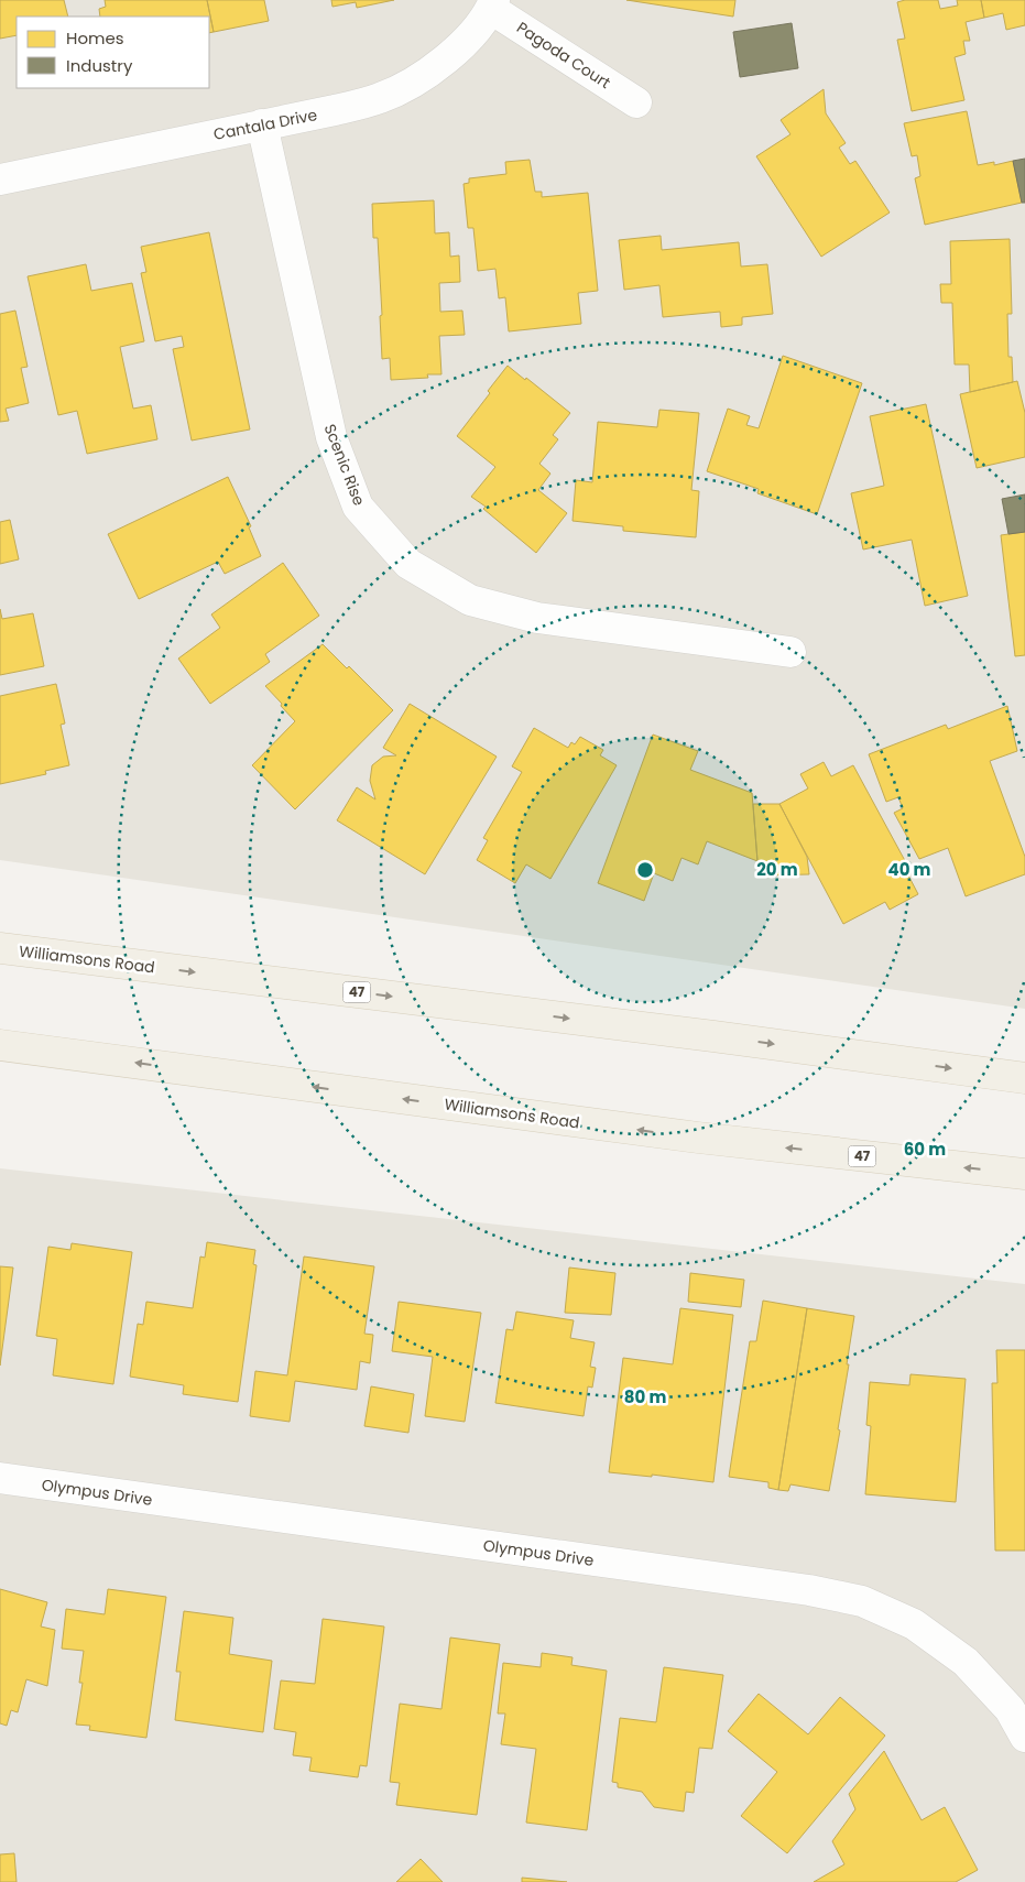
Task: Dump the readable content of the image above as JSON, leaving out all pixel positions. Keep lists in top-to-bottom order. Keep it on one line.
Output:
{"streets":{"main road":["Williamsons Road","47"],"street":["Pagoda Court","Cantala Drive","Scenic Rise","Olympus Drive"]},"crossings":[["Pagoda Court","Cantala Drive"],["Cantala Drive","Scenic Rise"]],"legend":["Homes","Industry"],"rings":["20 m","40 m","60 m","80 m"]}
